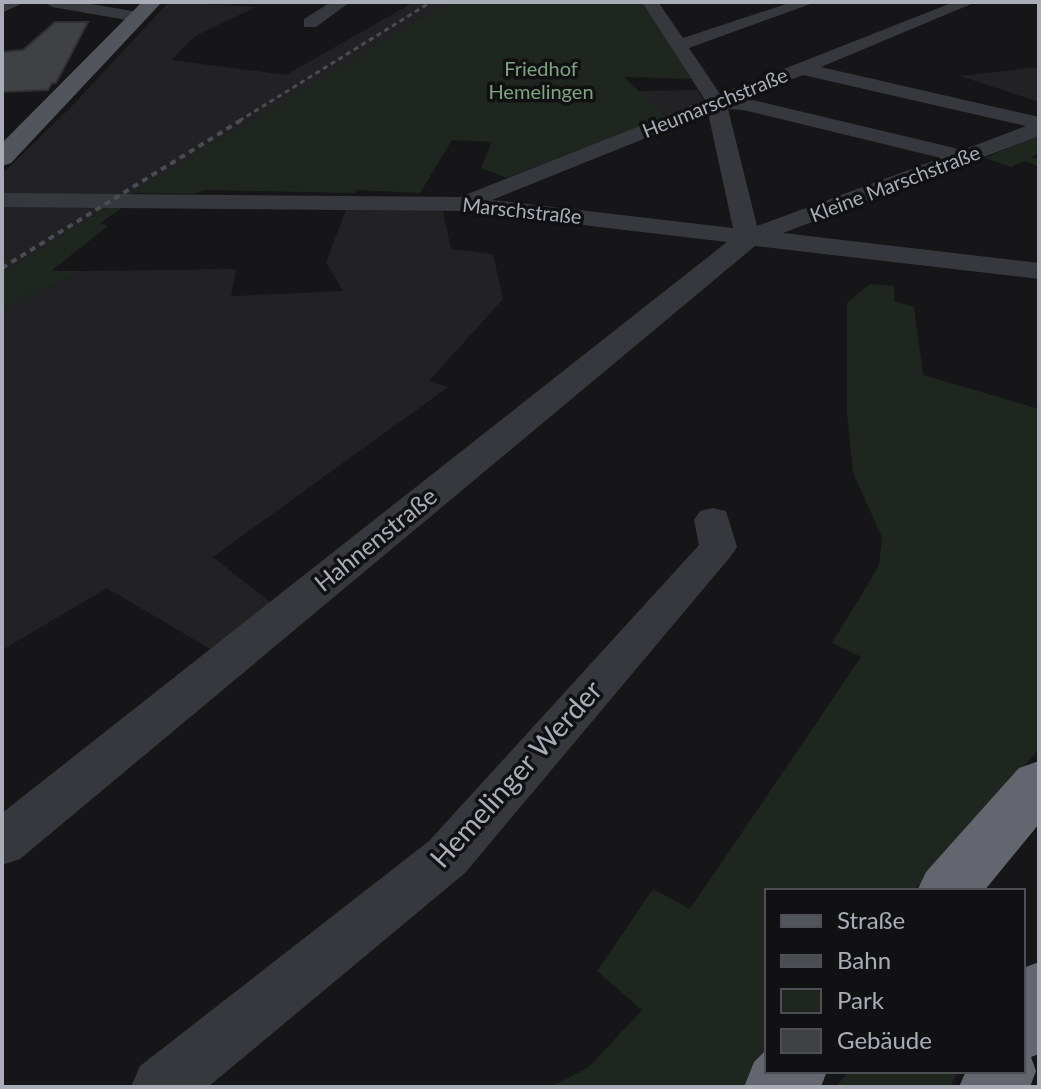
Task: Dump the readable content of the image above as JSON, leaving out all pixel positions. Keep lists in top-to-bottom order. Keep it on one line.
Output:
{"streets":{"street":["Heumarschstraße","Kleine Marschstraße","Marschstraße","Hahnenstraße","Hemelinger Werder"]},"crossings":[["Heumarschstraße","Marschstraße"],["Kleine Marschstraße","Marschstraße"],["Kleine Marschstraße","Hahnenstraße"],["Marschstraße","Hahnenstraße"]],"parks":["Friedhof Hemelingen"],"legend":["Straße","Bahn","Park","Gebäude"]}
